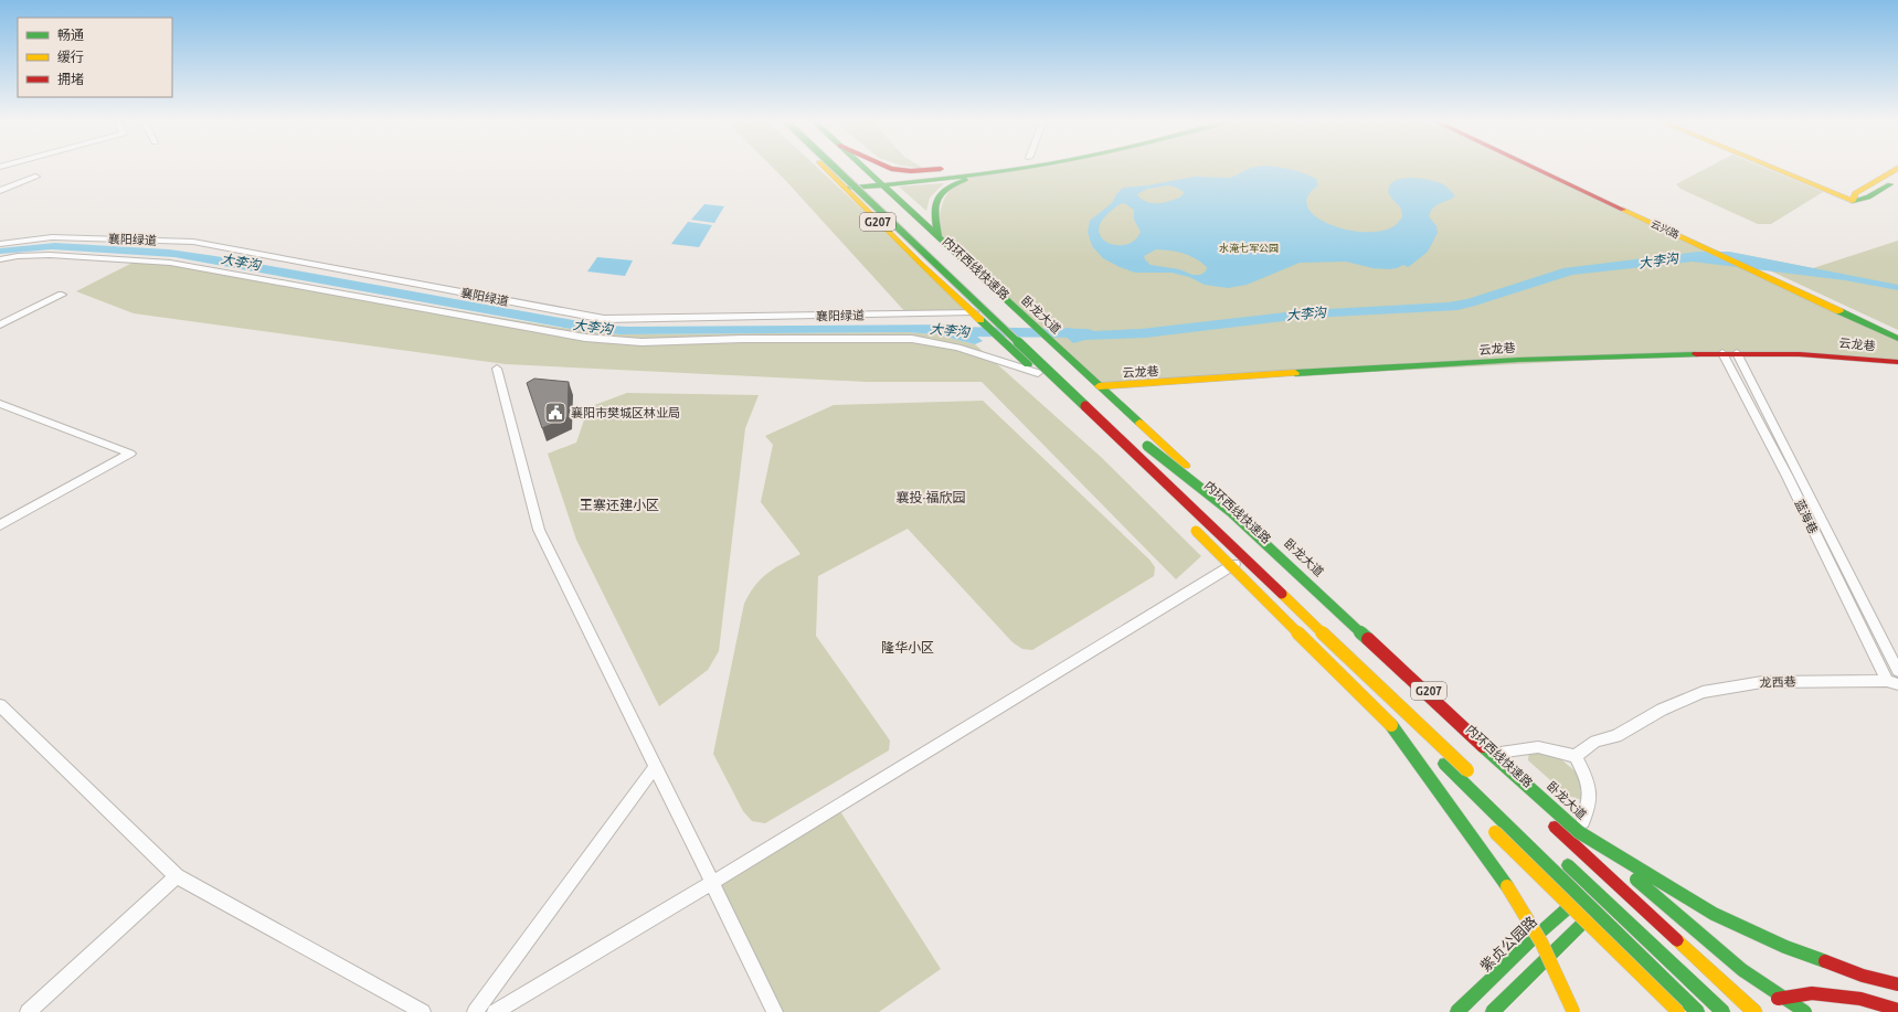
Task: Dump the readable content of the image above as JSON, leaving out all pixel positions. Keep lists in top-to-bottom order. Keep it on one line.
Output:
{"streets":{"main road":["G207","云兴路","内环西线快速路","卧龙大道","云龙巷","紫贞公园路"],"street":["襄阳绿道","蓝海巷","龙西巷"]},"crossings":[["G207","襄阳绿道"],["卧龙大道","云龙巷"],["云龙巷","蓝海巷"],["蓝海巷","龙西巷"]],"districts":["襄投·福欣园","王寨还建小区","隆华小区"],"water":["大李沟"],"parks":["水淹七军公园"],"places":{"public building":["襄阳市樊城区林业局"]},"legend":["畅通","缓行","拥堵"]}
